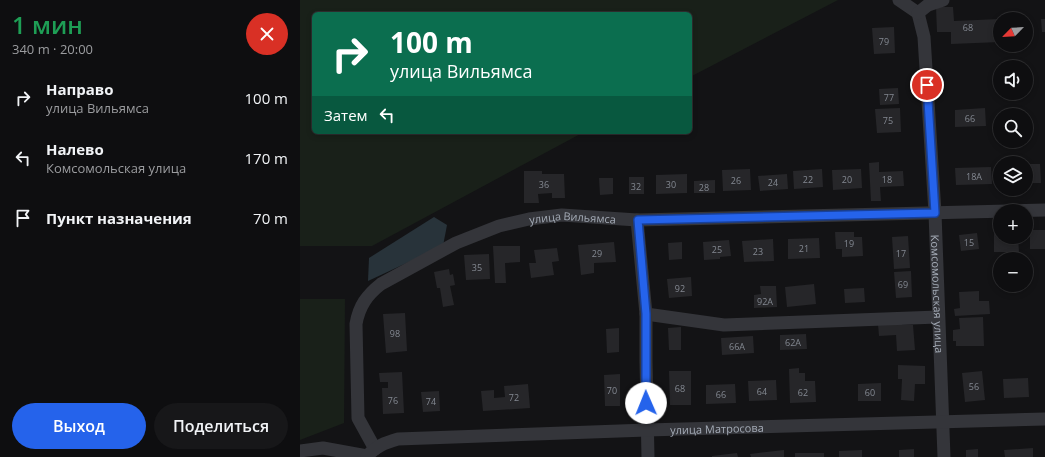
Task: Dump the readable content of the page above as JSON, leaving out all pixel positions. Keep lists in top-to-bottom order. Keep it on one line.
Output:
{"streets":{"street":["улица Вильямса","Комсомольская улица","улица Матросова"]},"crossings":[["улица Вильямса","Комсомольская улица"],["улица Вильямса","улица Матросова"],["Комсомольская улица","улица Матросова"]],"house_numbers":["68","79","77","66","75","18А","22","20","18","26","24","36","30","32","28","15","19","21","25","23","29","17","35","69","92","92А","98","62А","66А","56","68","70","64","62","60","66","72","76","74"],"north":"bottom left","page":{"heading":["1 мин","340 m · 20:00"],"map_buttons":["+","−"],"turn":["100 m","улица Вильямса"],"list":[{"name":"Направо","note":"улица Вильямса","value":"100 m"},{"name":"Налево","note":"Комсомольская улица","value":"170 m"},{"name":"Пункт назначения","value":"70 m"}],"then":"Затем","buttons":["Выход","Поделиться"]}}
